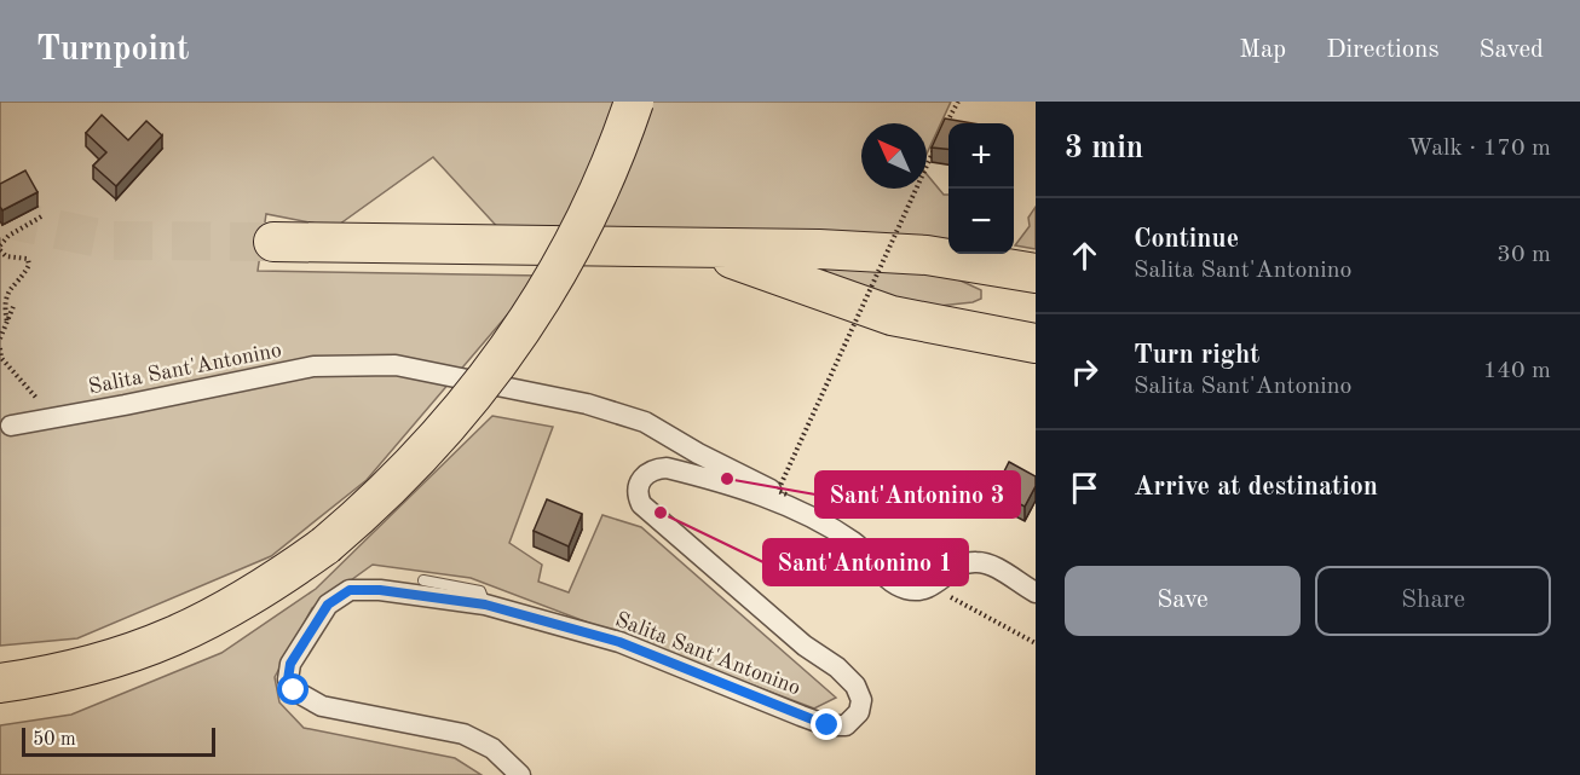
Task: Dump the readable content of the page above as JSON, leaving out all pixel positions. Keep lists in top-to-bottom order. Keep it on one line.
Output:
{"streets":{"street":["Salita Sant'Antonino"]},"places":["Sant'Antonino 3","Sant'Antonino 1"],"scale_bar":"50 m","north":"top left","page":{"header":"Turnpoint","nav":["Map","Directions","Saved"],"heading":["3 min","Walk · 170 m"],"map_buttons":["+","−"],"list":[["Continue","Salita Sant'Antonino","30 m"],["Turn right","Salita Sant'Antonino","140 m"],"Arrive at destination"],"buttons":["Save","Share"],"scale":"50 m"}}
